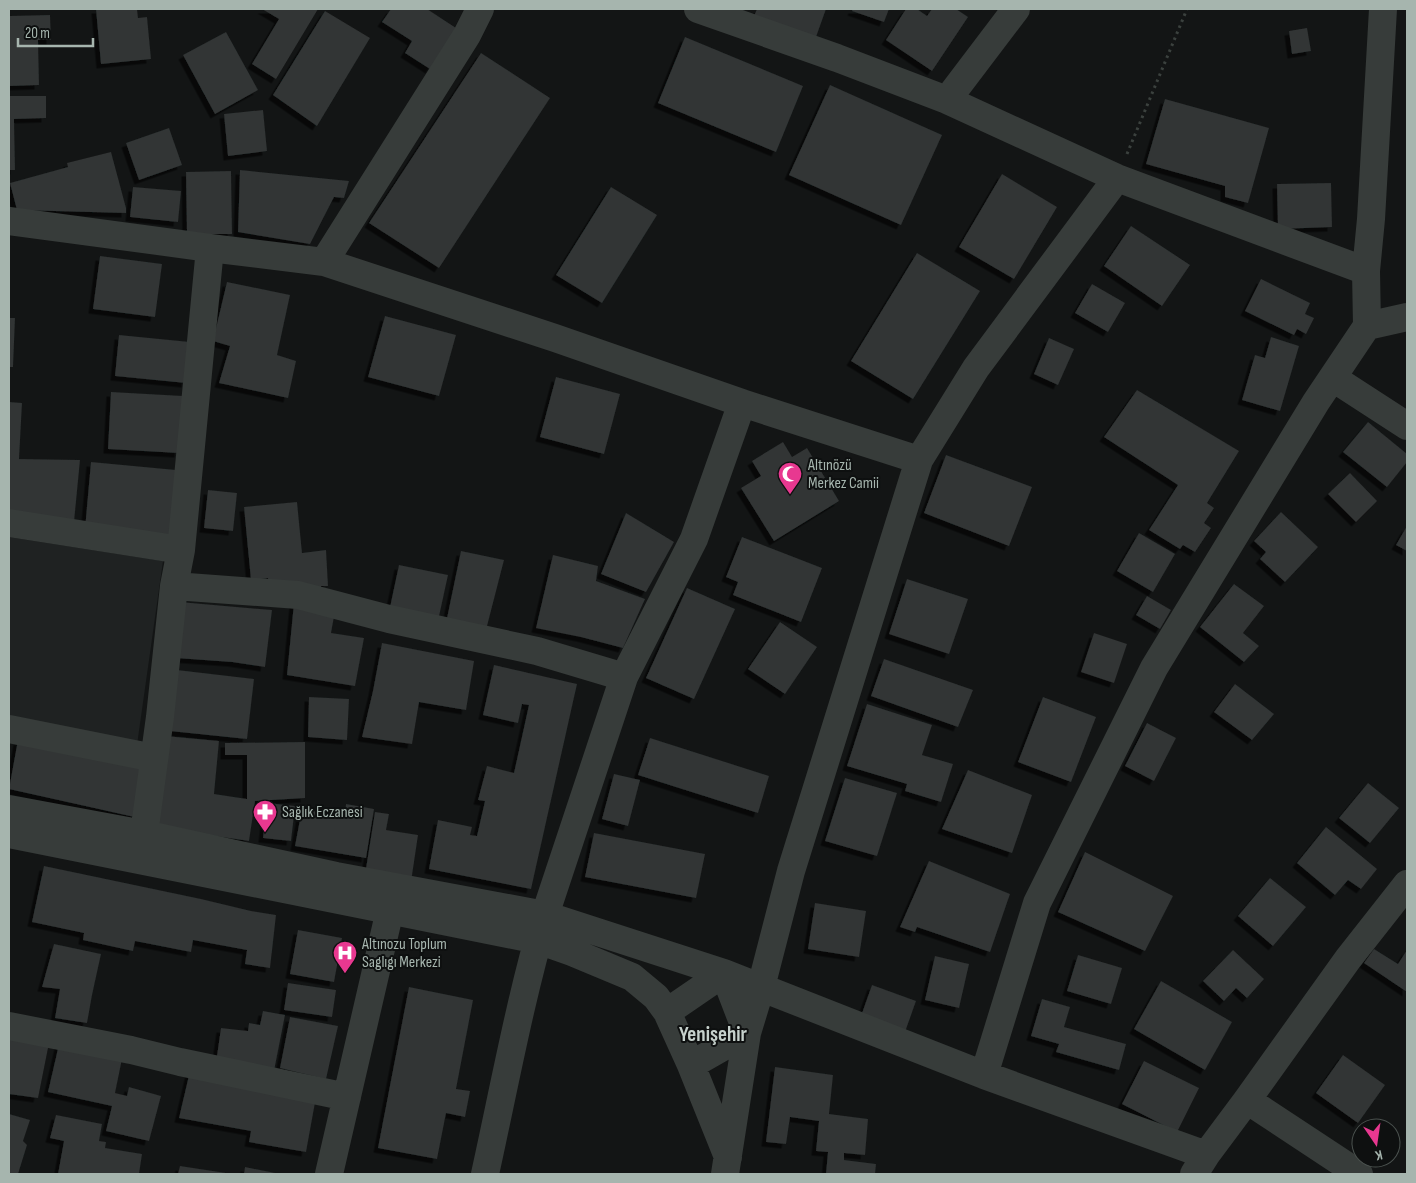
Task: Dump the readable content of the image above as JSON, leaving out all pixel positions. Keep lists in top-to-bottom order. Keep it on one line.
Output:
{"districts":["Yenişehir"],"places":{"mosque":["Altınözü Merkez Camii"],"pharmacy":["Sağlık Eczanesi"],"hospital":["Altınozu Toplum Saglıgı Merkezi"]},"scale_bar":"20 m","north":"bottom"}
